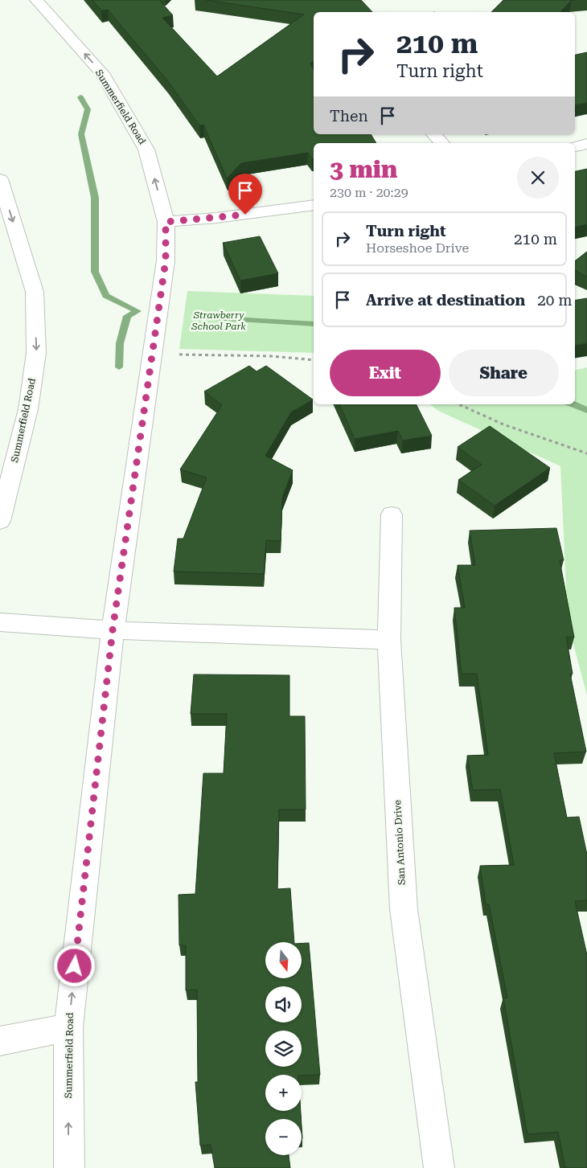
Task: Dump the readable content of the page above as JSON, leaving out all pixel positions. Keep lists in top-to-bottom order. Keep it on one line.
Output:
{"streets":{"street":["Summerfield Road","San Antonio Drive"]},"parks":["Strawberry School Park"],"north":"bottom","page":{"turn":["210 m","Turn right"],"then":"Then","heading":["3 min","230 m · 20:29"],"list":[{"name":"Turn right","note":"Horseshoe Drive","value":"210 m"},{"name":"Arrive at destination","value":"20 m"}],"buttons":["Exit","Share"],"map_buttons":["+","−"]}}
